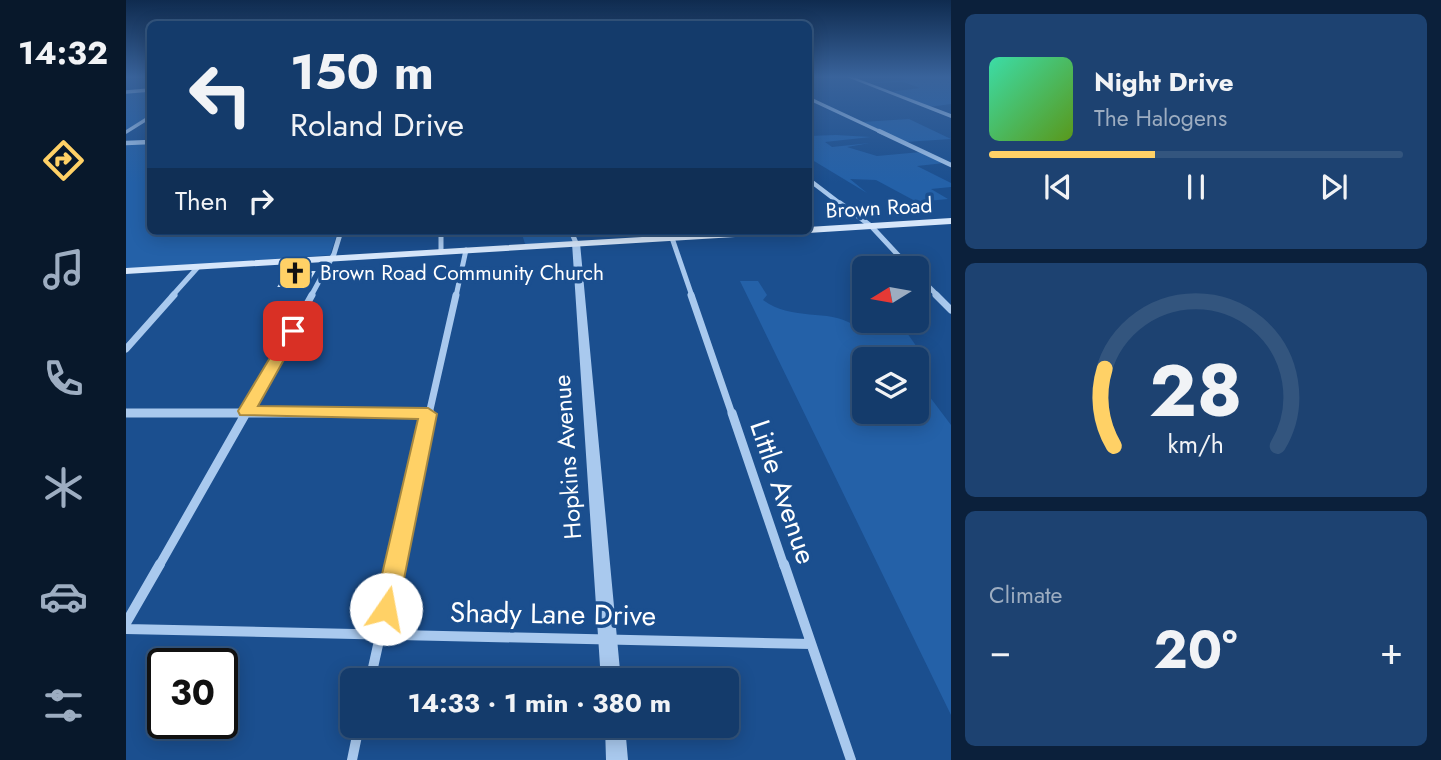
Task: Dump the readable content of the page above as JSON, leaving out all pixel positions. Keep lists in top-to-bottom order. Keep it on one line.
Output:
{"streets":{"main road":["Brown Road"],"street":["Hopkins Avenue","Little Avenue","Shady Lane Drive"]},"crossings":[["Hopkins Avenue","Shady Lane Drive"],["Little Avenue","Shady Lane Drive"]],"places":{"church":["Brown Road Community Church"]},"north":"left","page":{"tabs":"14:32","turn":["150 m","Roland Drive"],"song":["Night Drive","The Halogens"],"then":"Then","tile":"Climate","heat":["−","20°","+"],"limit":"30","trip":"14:33 · 1 min · 380 m","gauge":["28","km/h"]}}
